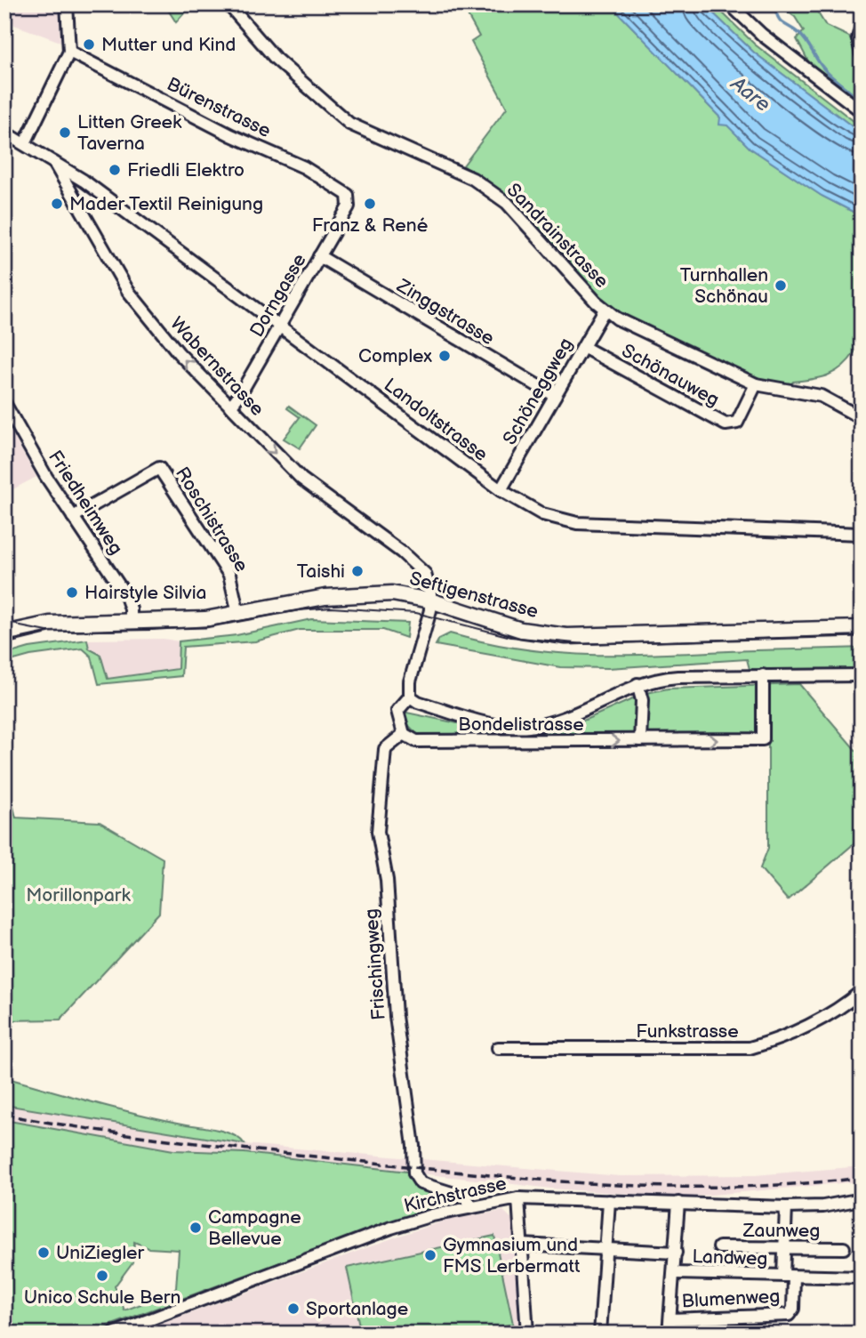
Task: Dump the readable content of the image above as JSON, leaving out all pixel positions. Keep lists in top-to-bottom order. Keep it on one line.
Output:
{"streets":{"main road":["Seftigenstrasse"],"street":["Bürenstrasse","Sandrainstrasse","Dorngasse","Zinggstrasse","Wabernstrasse","Schönauweg","Schöneggweg","Landoltstrasse","Friedheimweg","Roschistrasse","Bondelistrasse","Frischingweg","Funkstrasse","Kirchstrasse","Zaunweg","Landweg","Blumenweg"]},"crossings":[["Bürenstrasse","Dorngasse"],["Sandrainstrasse","Schönauweg"],["Sandrainstrasse","Schöneggweg"],["Dorngasse","Zinggstrasse"],["Dorngasse","Wabernstrasse"],["Dorngasse","Landoltstrasse"],["Zinggstrasse","Schöneggweg"],["Wabernstrasse","Landoltstrasse"],["Wabernstrasse","Seftigenstrasse"],["Schönauweg","Schöneggweg"],["Schöneggweg","Landoltstrasse"],["Friedheimweg","Roschistrasse"],["Friedheimweg","Seftigenstrasse"],["Roschistrasse","Seftigenstrasse"],["Bondelistrasse","Frischingweg"],["Frischingweg","Kirchstrasse"],["Kirchstrasse","Blumenweg"],["Zaunweg","Blumenweg"],["Landweg","Blumenweg"]],"water":["Aare"],"parks":["Morillonpark"],"places":["Mutter und Kind","Litten Greek Taverna","Friedli Elektro","Mader Textil Reinigung","Franz & René","Turnhallen Schönau","Complex","Taishi","Hairstyle Silvia","Campagne Bellevue","UniZiegler","Gymnasium und FMS Lerbermatt","Unico Schule Bern","Sportanlage"]}
